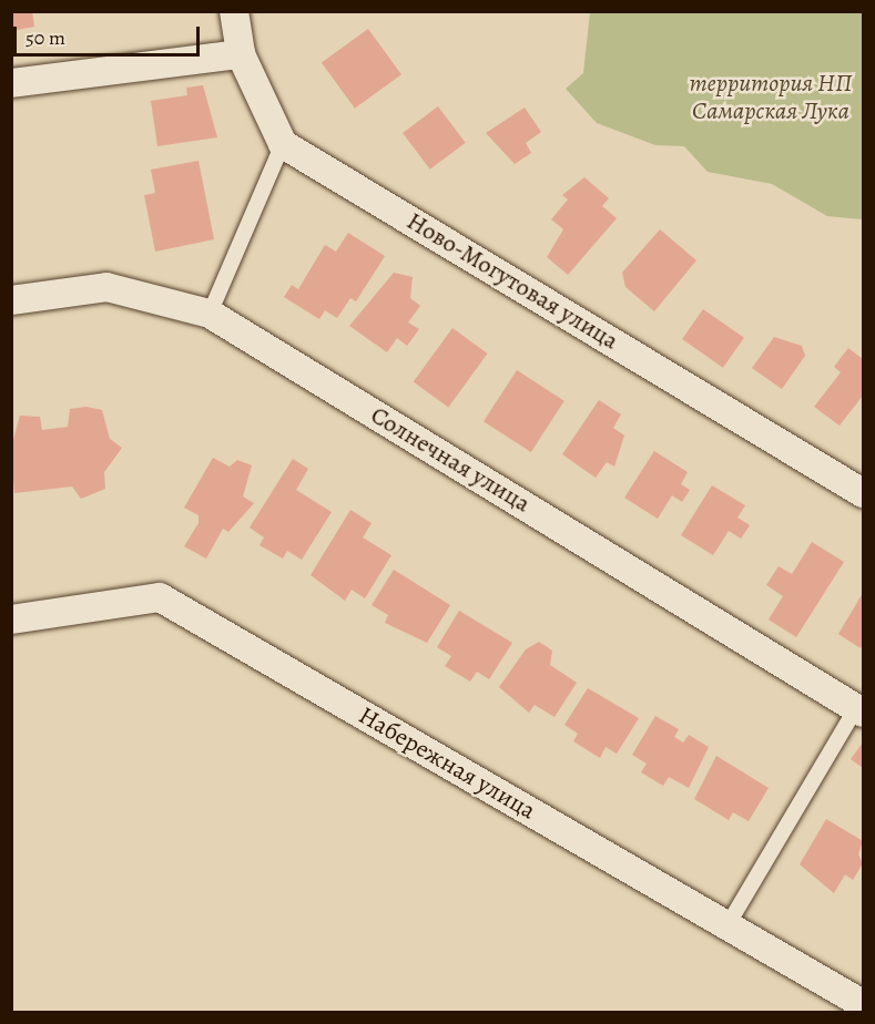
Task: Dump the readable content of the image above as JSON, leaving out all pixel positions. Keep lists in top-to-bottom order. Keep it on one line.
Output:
{"streets":{"street":["Ново-Могутовая улица","Солнечная улица","Набережная улица"]},"parks":["территория НП Самарская Лука"],"scale_bar":"50 m"}
